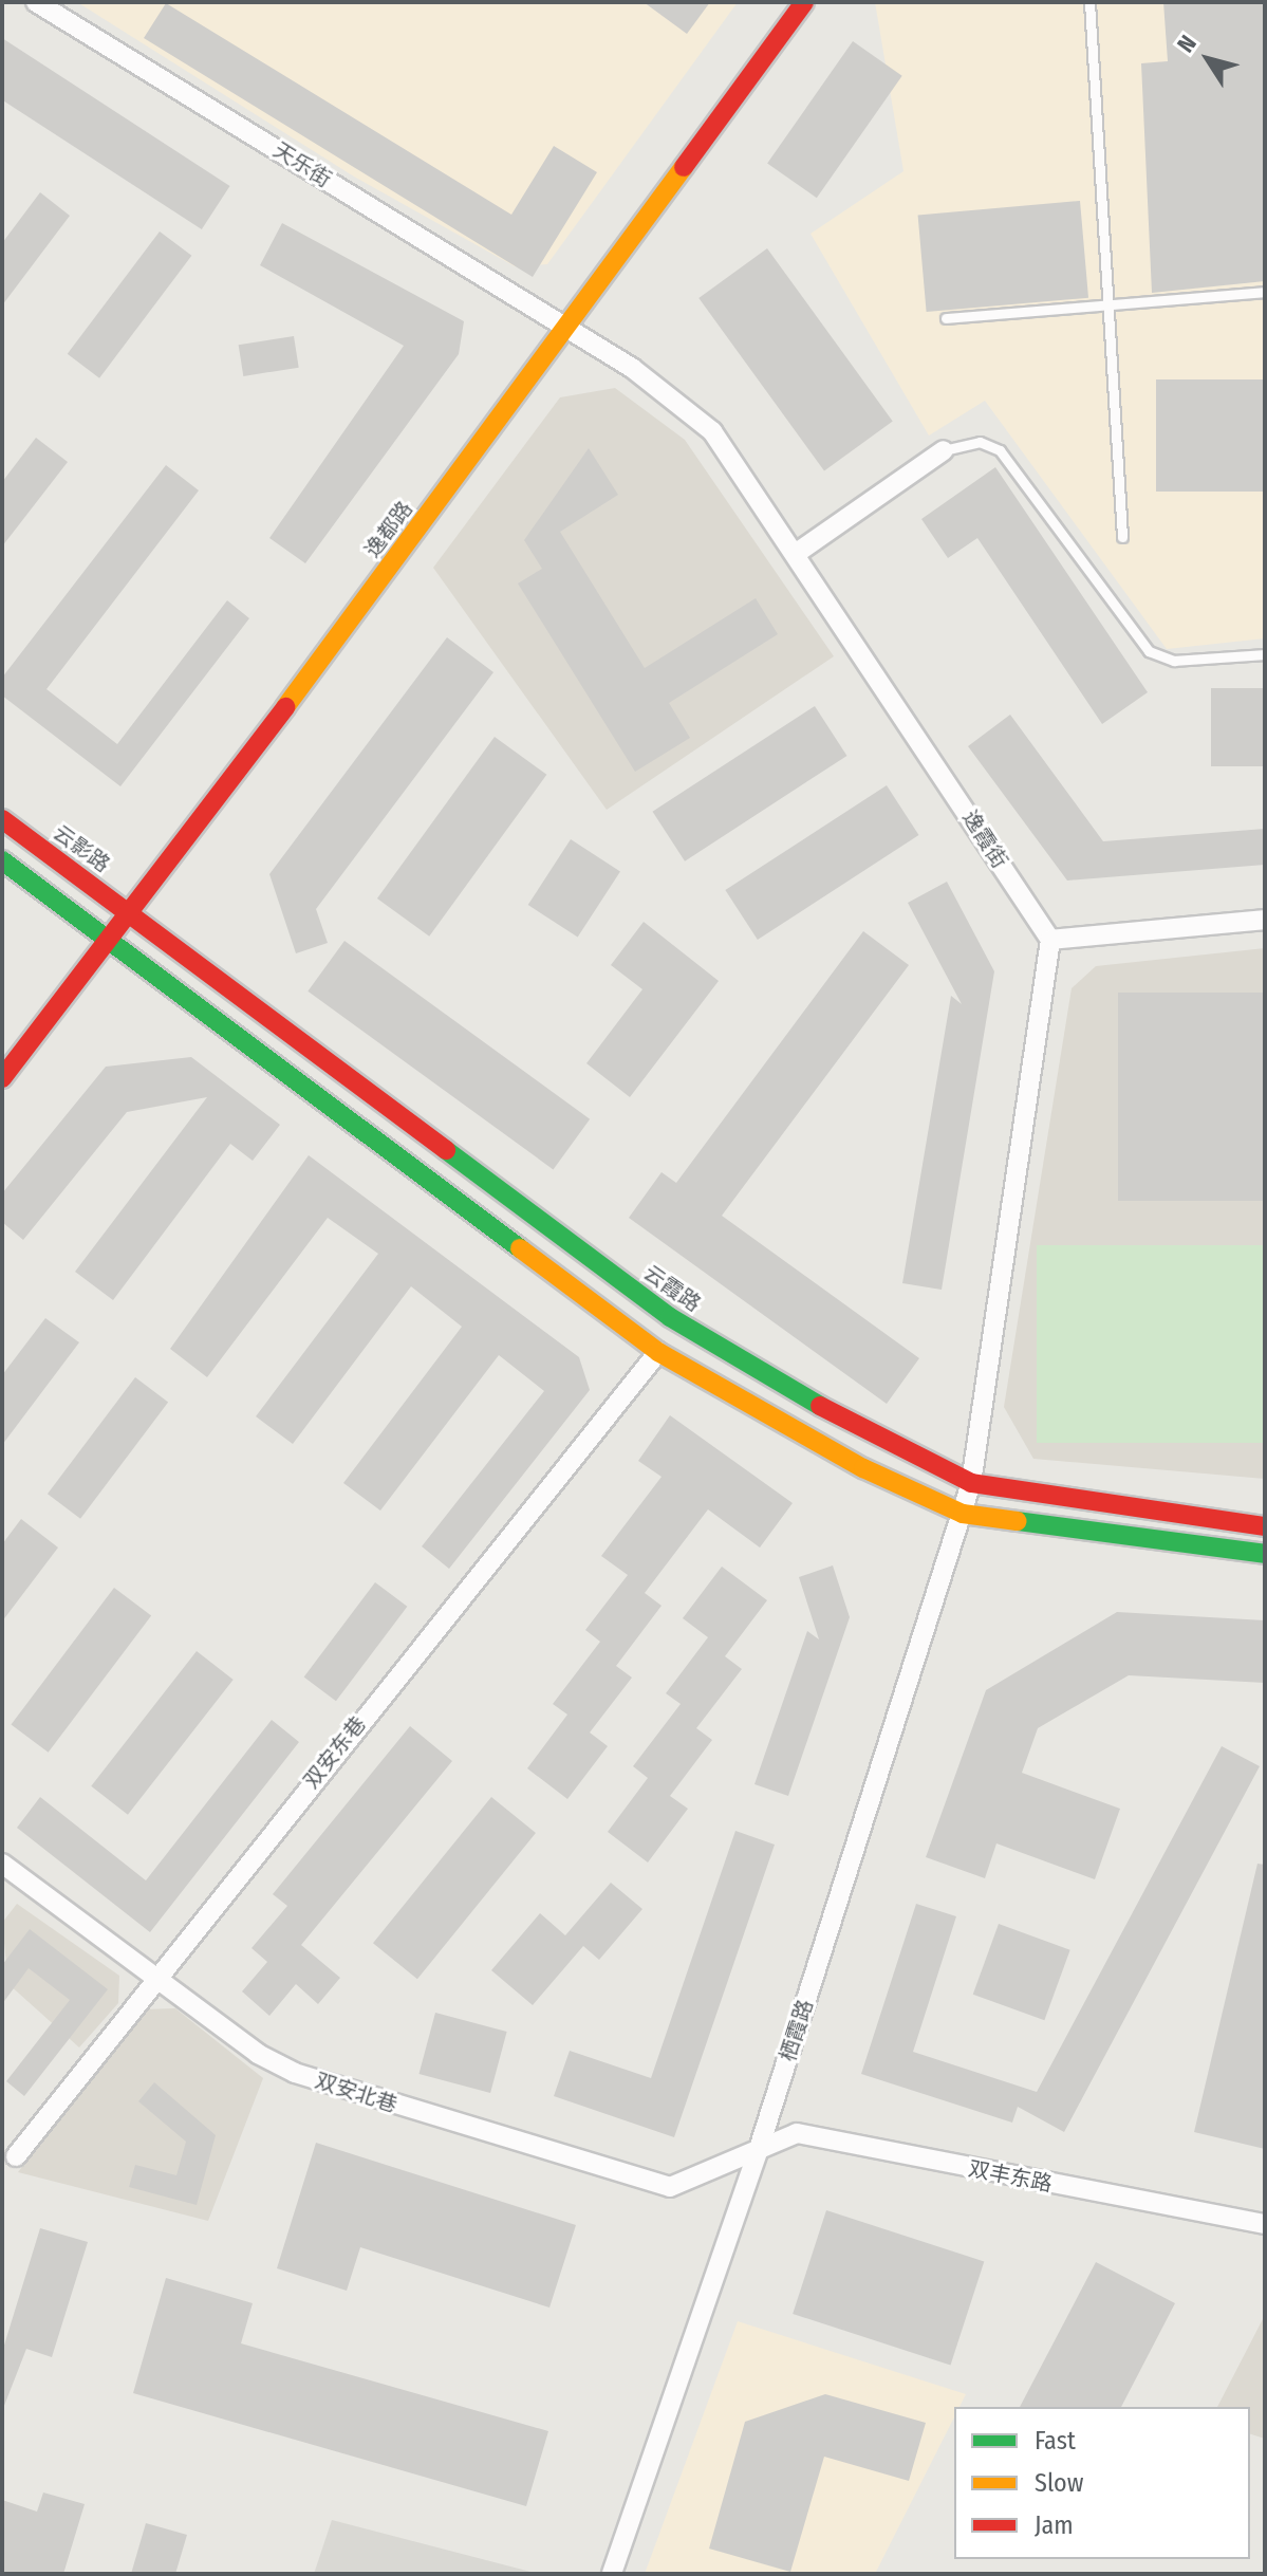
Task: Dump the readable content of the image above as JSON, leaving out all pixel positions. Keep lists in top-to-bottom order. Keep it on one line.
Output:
{"streets":{"street":["天乐街","逸都路","逸霞街","云影路","云霞路","双安东巷","栖霞路","双安北巷","双丰东路"]},"crossings":[["天乐街","逸都路"],["天乐街","逸霞街"],["逸都路","逸霞街"],["逸都路","云影路"],["逸都路","云霞路"],["云影路","云霞路"],["云霞路","栖霞路"],["双安东巷","双安北巷"],["栖霞路","双安北巷"],["栖霞路","双丰东路"],["双安北巷","双丰东路"]],"legend":["Fast","Slow","Jam"],"north":"top left"}
